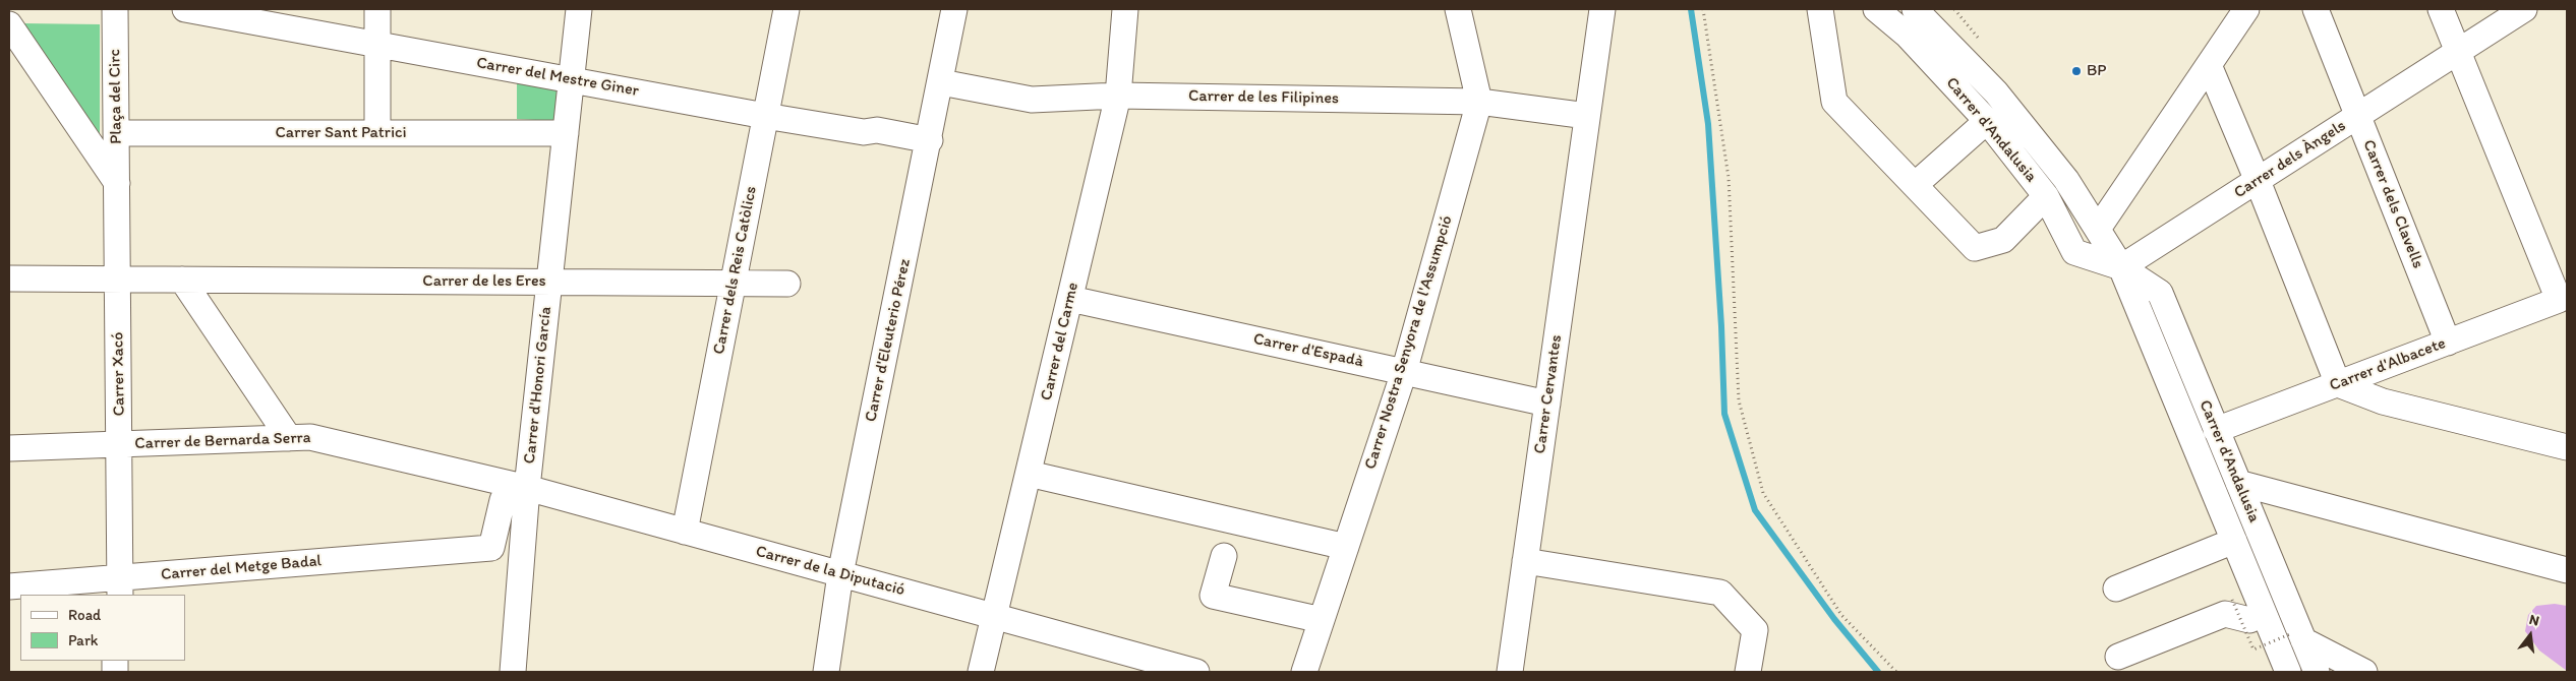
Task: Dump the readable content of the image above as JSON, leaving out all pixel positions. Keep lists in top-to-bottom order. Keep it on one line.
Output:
{"streets":{"street":["Carrer del Mestre Giner","Plaça del Circ","Carrer de les Filipines","Carrer d'Andalusia","Carrer Sant Patrici","Carrer dels Àngels","Carrer dels Clavells","Carrer dels Reis Catòlics","Carrer de les Eres","Carrer d'Eleuterio Pérez","Carrer del Carme","Carrer Nostra Senyora de l'Assumpció","Carrer d'Espadà","Carrer d'Albacete","Carrer Xacó","Carrer d'Honori García","Carrer Cervantes","Carrer de Bernarda Serra","Carrer del Metge Badal","Carrer de la Diputació"]},"crossings":[["Carrer del Mestre Giner","Carrer dels Reis Catòlics"],["Carrer del Mestre Giner","Carrer d'Eleuterio Pérez"],["Carrer del Mestre Giner","Carrer d'Honori García"],["Plaça del Circ","Carrer Sant Patrici"],["Plaça del Circ","Carrer Xacó"],["Carrer de les Filipines","Carrer d'Eleuterio Pérez"],["Carrer de les Filipines","Carrer del Carme"],["Carrer de les Filipines","Carrer Nostra Senyora de l'Assumpció"],["Carrer de les Filipines","Carrer Cervantes"],["Carrer d'Andalusia","Carrer dels Àngels"],["Carrer d'Andalusia","Carrer d'Albacete"],["Carrer Sant Patrici","Carrer d'Honori García"],["Carrer dels Àngels","Carrer dels Clavells"],["Carrer dels Àngels","Carrer d'Albacete"],["Carrer dels Clavells","Carrer d'Albacete"],["Carrer dels Reis Catòlics","Carrer de les Eres"],["Carrer dels Reis Catòlics","Carrer de la Diputació"],["Carrer de les Eres","Carrer Xacó"],["Carrer de les Eres","Carrer d'Honori García"],["Carrer d'Eleuterio Pérez","Carrer de la Diputació"],["Carrer del Carme","Carrer d'Espadà"],["Carrer del Carme","Carrer de la Diputació"],["Carrer Nostra Senyora de l'Assumpció","Carrer d'Espadà"],["Carrer d'Espadà","Carrer Cervantes"],["Carrer Xacó","Carrer de Bernarda Serra"],["Carrer Xacó","Carrer del Metge Badal"],["Carrer d'Honori García","Carrer del Metge Badal"],["Carrer d'Honori García","Carrer de la Diputació"],["Carrer de Bernarda Serra","Carrer de la Diputació"],["Carrer del Metge Badal","Carrer de la Diputació"]],"places":["BP"],"legend":["Road","Park"],"north":"top"}
